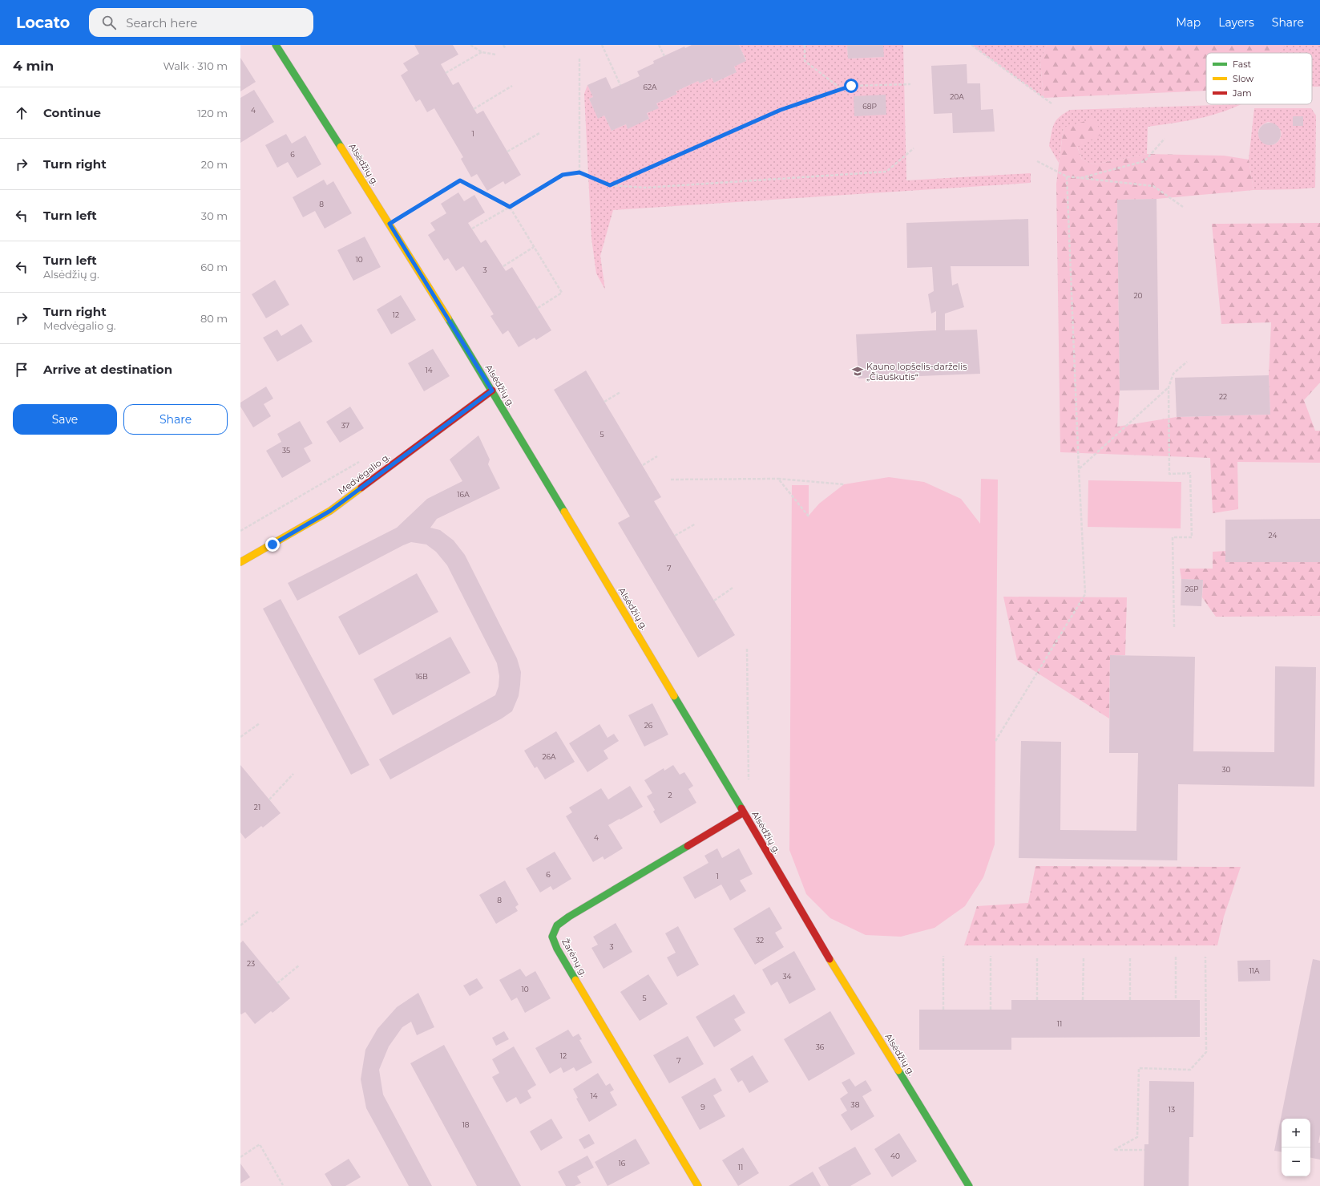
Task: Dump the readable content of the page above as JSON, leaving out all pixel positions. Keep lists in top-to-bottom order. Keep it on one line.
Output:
{"streets":{"street":["Alsėdžių g.","Medvėgalio g.","Žarėnų g."]},"crossings":[["Alsėdžių g.","Medvėgalio g."],["Alsėdžių g.","Žarėnų g."]],"places":{"school or university":["Kauno lopšelis-darželis „Čiauškutis“"]},"house_numbers":["62A","20A","68P","4","1","6","8","10","3","20","12","14","22","37","5","35","16A","24","7","26P","16B","26","26A","30","2","21","4","6","1","8","32","3","23","11A","34","10","5","11","36","12","7","14","38","9","13","18","40","16","11"],"legend":["Fast","Slow","Jam"],"page":{"header":"Locato","search":"Search here","nav":["Map","Layers","Share"],"heading":["4 min","Walk · 310 m"],"list":[["Continue","120 m"],["Turn right","20 m"],["Turn left","30 m"],["Turn left","Alsėdžių g.","60 m"],["Turn right","Medvėgalio g.","80 m"],"Arrive at destination"],"buttons":["Save","Share"],"map_buttons":["+","−"]}}
